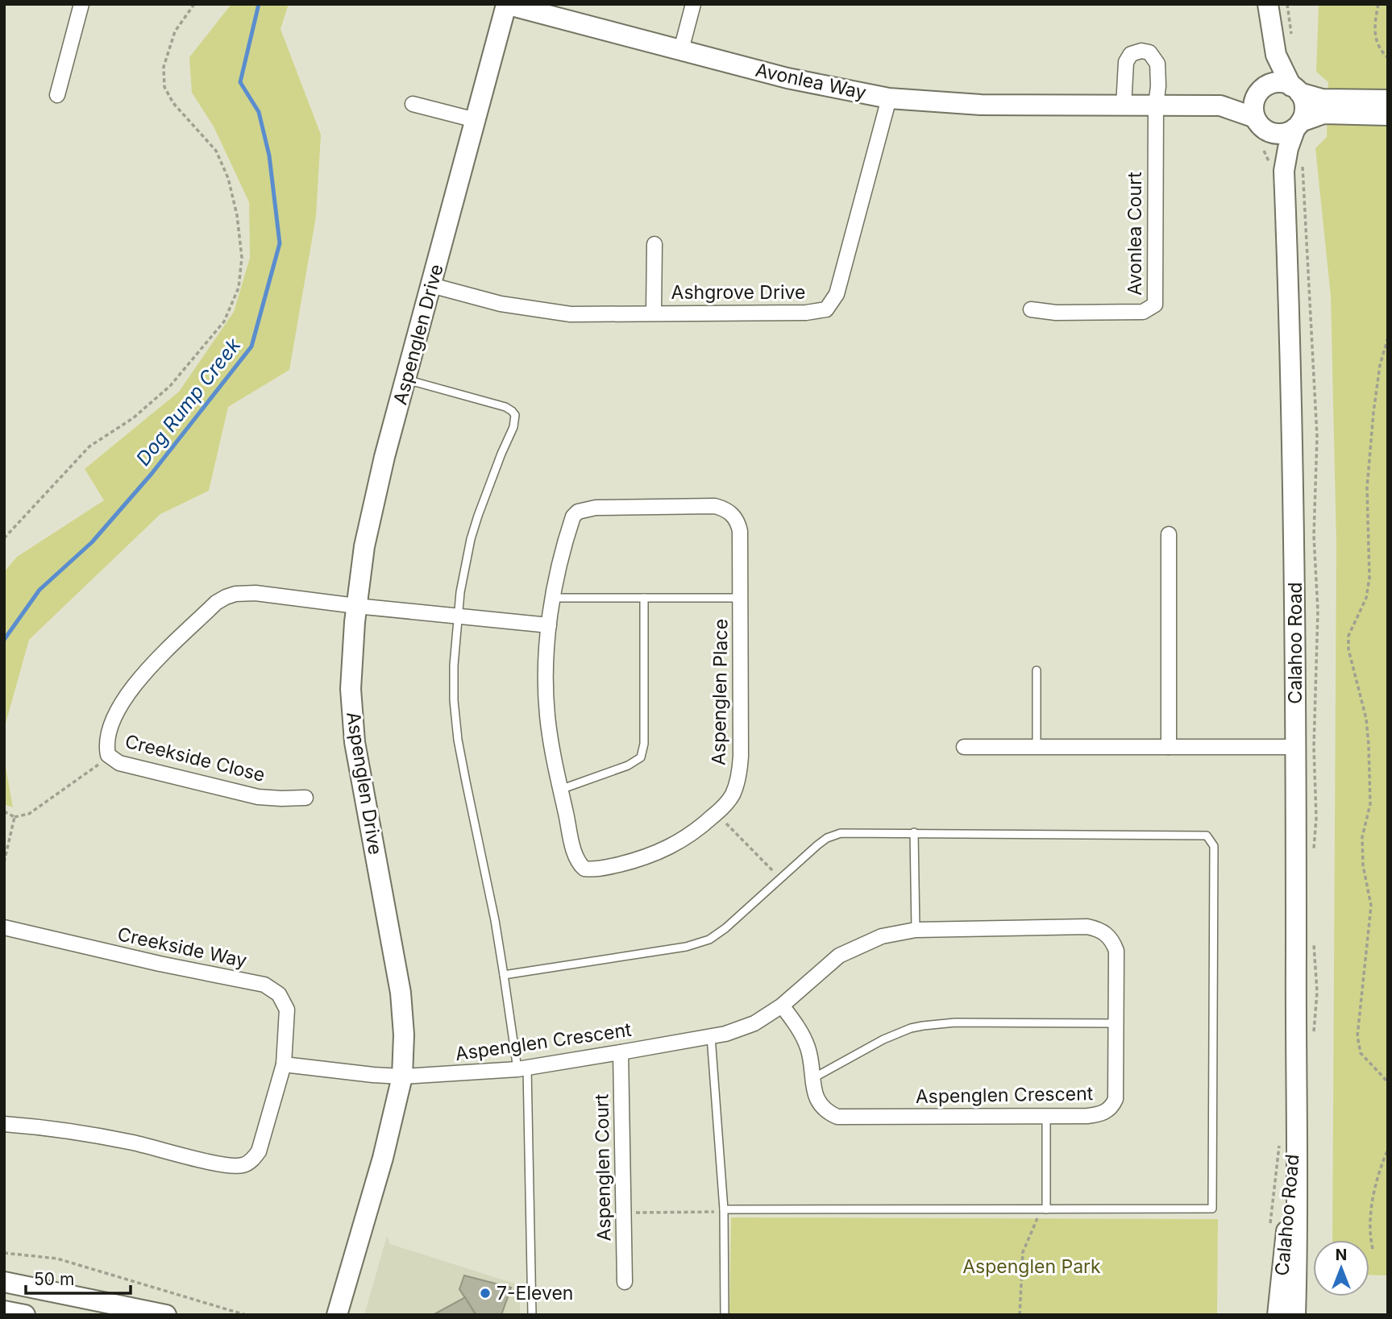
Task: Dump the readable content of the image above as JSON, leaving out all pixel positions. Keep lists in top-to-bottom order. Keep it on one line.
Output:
{"streets":{"street":["Avonlea Way","Avonlea Court","Ashgrove Drive","Aspenglen Drive","Calahoo Road","Aspenglen Place","Creekside Close","Creekside Way","Aspenglen Crescent","Aspenglen Court"]},"crossings":[["Avonlea Way","Avonlea Court"],["Avonlea Way","Ashgrove Drive"],["Avonlea Way","Aspenglen Drive"],["Avonlea Way","Calahoo Road"],["Ashgrove Drive","Aspenglen Drive"],["Aspenglen Drive","Creekside Close"],["Aspenglen Drive","Aspenglen Crescent"],["Aspenglen Crescent","Aspenglen Court"]],"water":["Dog Rump Creek"],"parks":["Aspenglen Park"],"places":["7-Eleven"],"scale_bar":"50 m","north":"top"}
